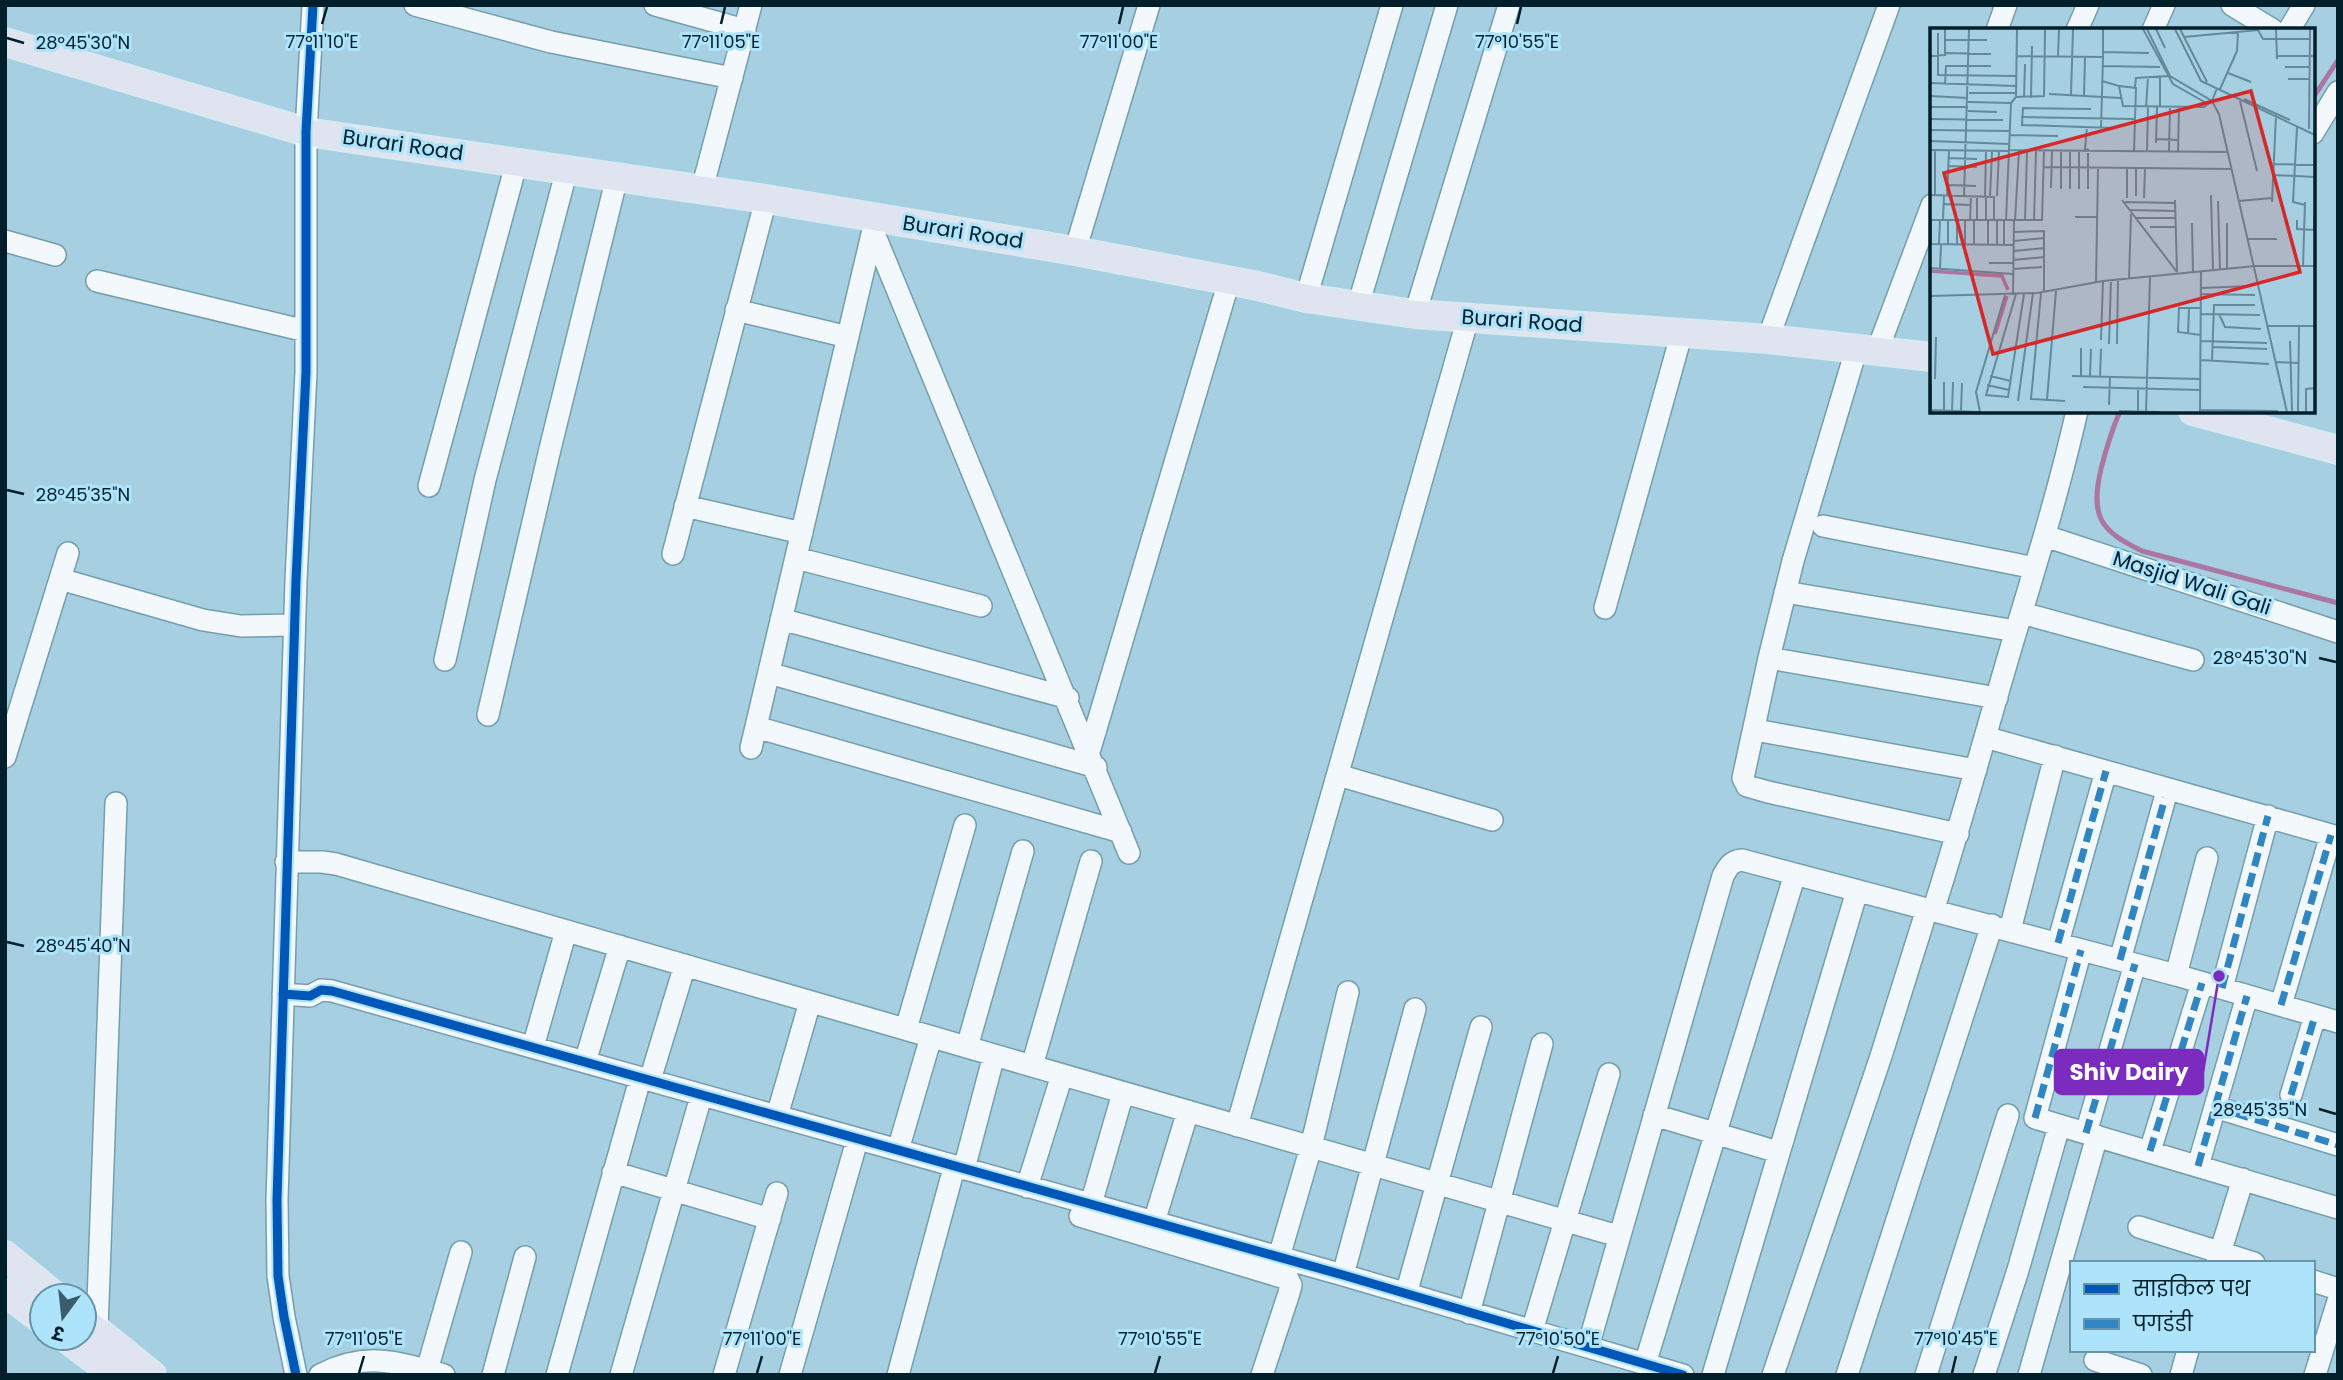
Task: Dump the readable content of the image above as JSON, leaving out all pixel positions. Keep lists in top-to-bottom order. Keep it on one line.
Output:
{"streets":{"main road":["Burari Road"],"street":["Masjid Wali Gali"]},"places":["Shiv Dairy"],"legend":["साइकिल पथ","पगडंडी"],"north":"bottom","coordinates":["77°11'10\"E","77°11'05\"E","77°11'00\"E","77°10'55\"E","28°45'30\"N","28°45'35\"N","28°45'40\"N","77°10'50\"E","77°10'45\"E"]}
